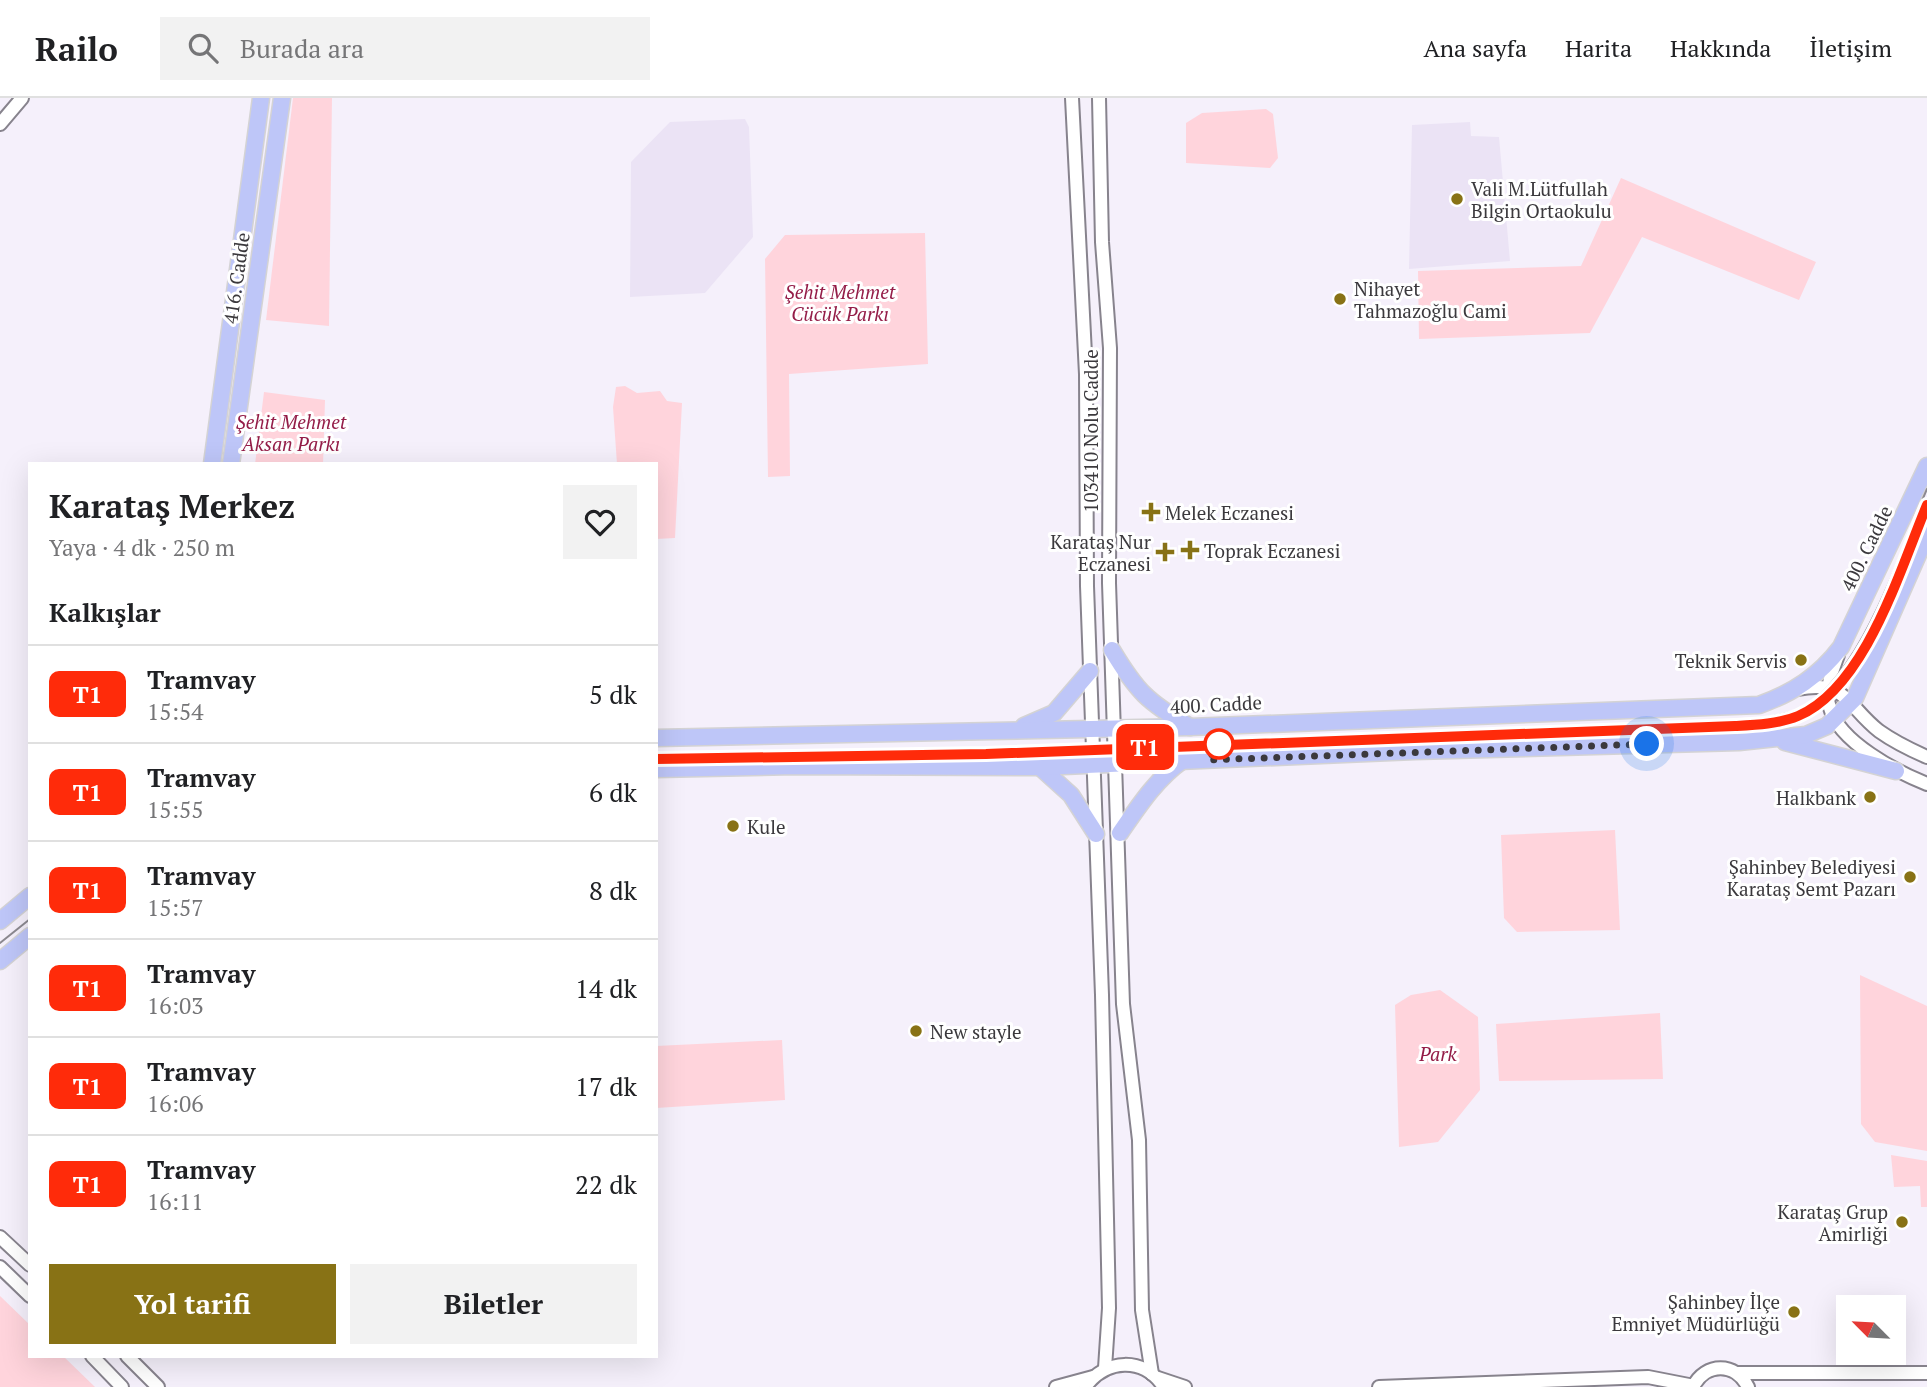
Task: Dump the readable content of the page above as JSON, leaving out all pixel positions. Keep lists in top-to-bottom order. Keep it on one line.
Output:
{"streets":{"main road":["416. Cadde","400. Cadde"],"street":["103410 Nolu Cadde"]},"crossings":[["103410 Nolu Cadde","400. Cadde"]],"parks":["Şehit Mehmet Cücük Parkı","Şehit Mehmet Aksan Parkı","Park"],"places":{"other":["Vali M.Lütfullah Bilgin Ortaokulu","Nihayet Tahmazoğlu Cami","Teknik Servis","Halkbank","Kule","Şahinbey Belediyesi Karataş Semt Pazarı","New stayle","Karataş Grup Amirliği","Şahinbey İlçe Emniyet Müdürlüğü"],"health":["Melek Eczanesi","Toprak Eczanesi","Karataş Nur Eczanesi"]},"lines":["tram line T1"],"north":"top left","page":{"header":"Railo","search":"Burada ara","nav":["Ana sayfa","Harita","Hakkında","İletişim"],"on_map":"T1","heading":[["Karataş Merkez","Yaya · 4 dk · 250 m"],"Kalkışlar"],"list":[{"mark":"T1","name":"Tramvay","note":"15:54","value":"5 dk"},{"mark":"T1","name":"Tramvay","note":"15:55","value":"6 dk"},{"mark":"T1","name":"Tramvay","note":"15:57","value":"8 dk"},{"mark":"T1","name":"Tramvay","note":"16:03","value":"14 dk"},{"mark":"T1","name":"Tramvay","note":"16:06","value":"17 dk"},{"mark":"T1","name":"Tramvay","note":"16:11","value":"22 dk"}],"buttons":["Yol tarifi","Biletler"]}}
